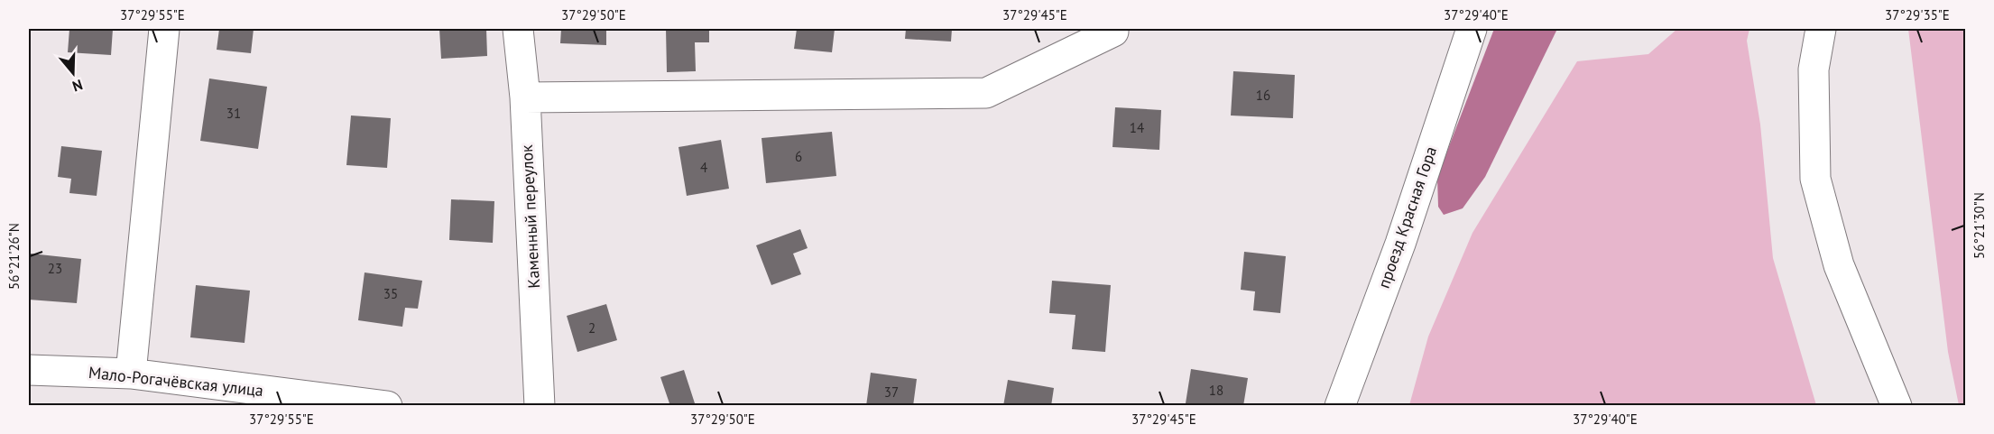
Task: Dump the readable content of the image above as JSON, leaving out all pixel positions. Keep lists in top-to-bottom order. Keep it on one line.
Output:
{"streets":{"street":["Каменный переулок","проезд Красная Гора","Мало-Рогачёвская улица"]},"house_numbers":["16","31","14","6","4","23","35","2","18","37"],"north":"bottom","coordinates":["37°29'55\"E","37°29'50\"E","37°29'45\"E","37°29'40\"E","37°29'35\"E","56°21'30\"N","56°21'26\"N"]}
